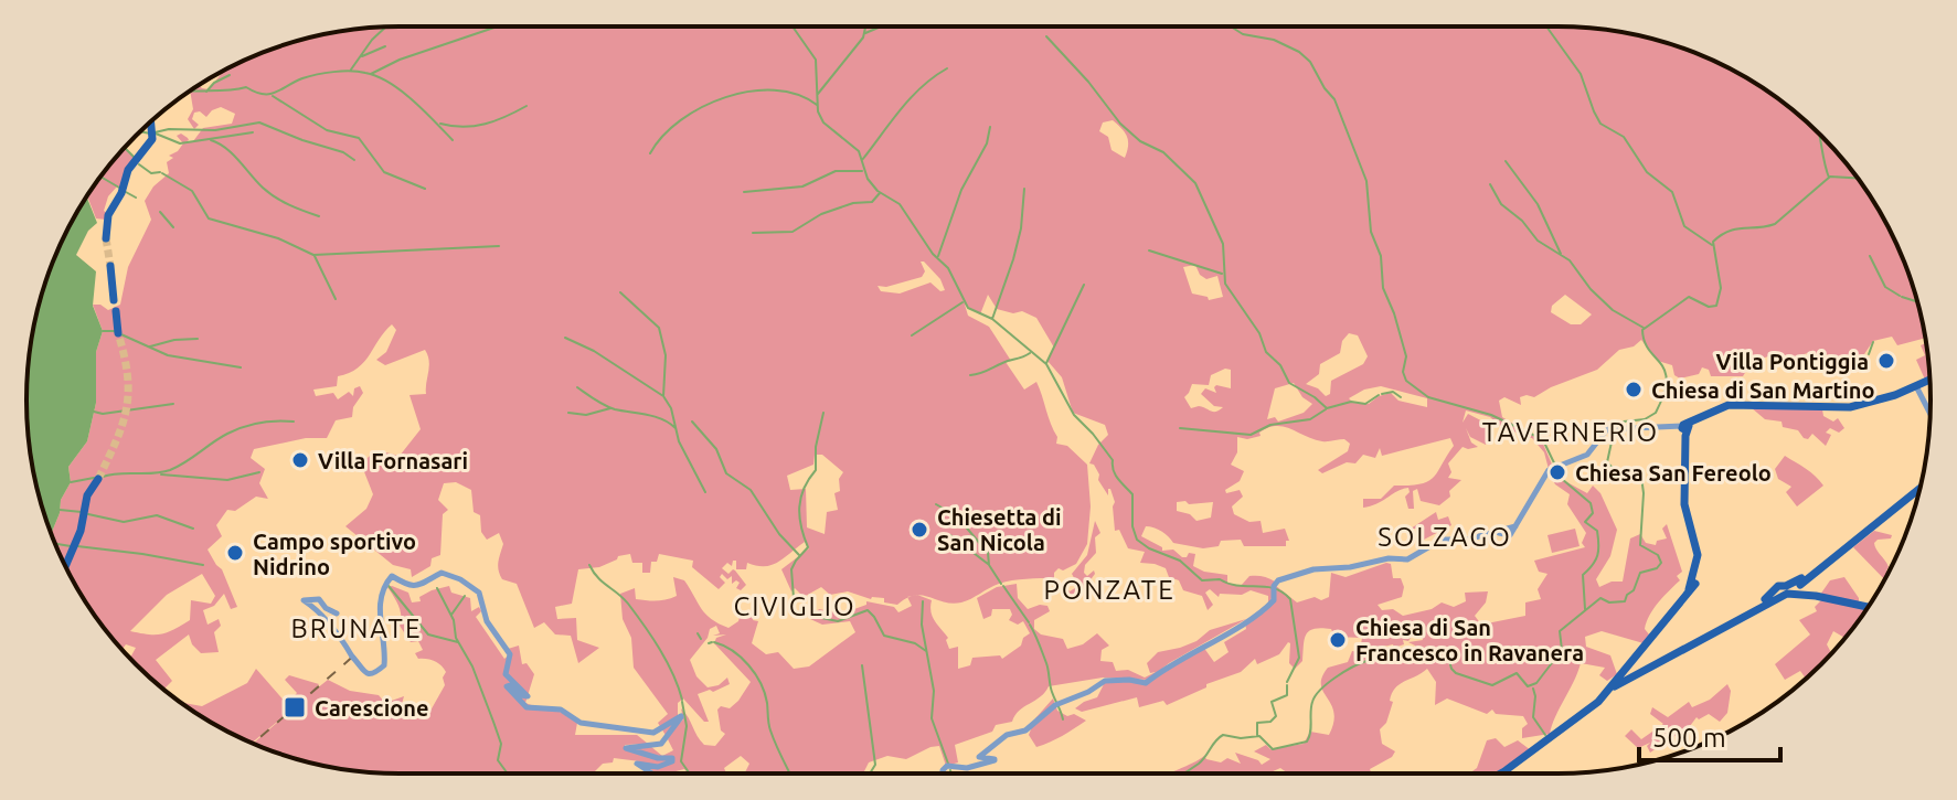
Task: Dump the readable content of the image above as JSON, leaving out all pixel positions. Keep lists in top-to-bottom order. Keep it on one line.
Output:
{"districts":["TAVERNERIO","SOLZAGO","PONZATE","CIVIGLIO","BRUNATE"],"places":{"other":["Villa Pontiggia","Chiesa di San Martino","Villa Fornasari","Chiesa San Fereolo","Chiesetta di San Nicola","Campo sportivo Nidrino","Chiesa di San Francesco in Ravanera"],"transit":["Carescione"]},"scale_bar":"500 m"}
